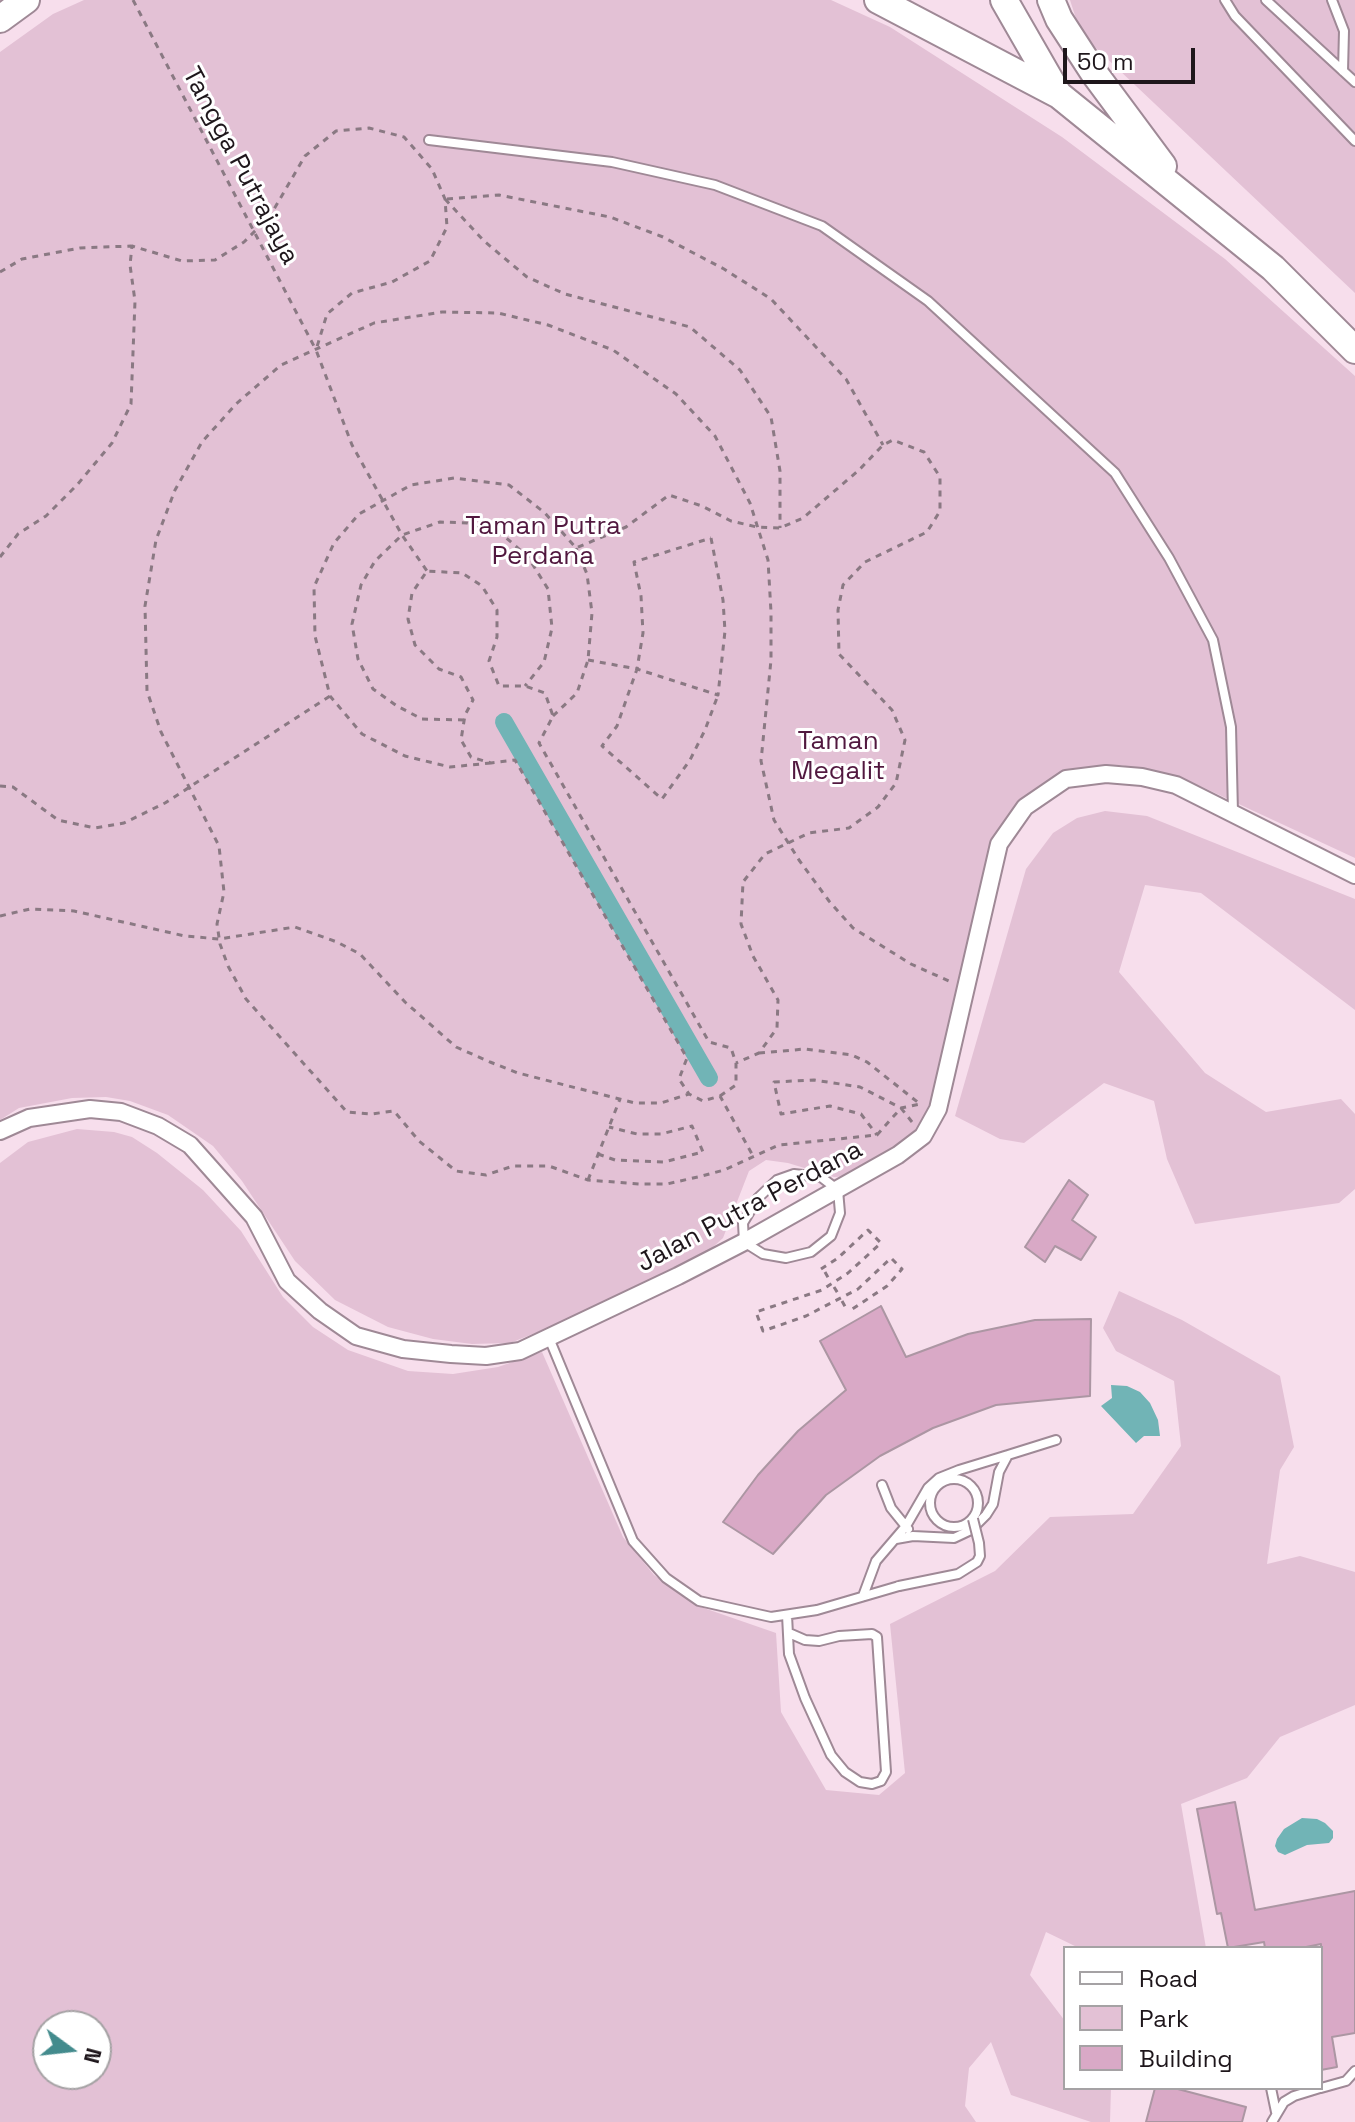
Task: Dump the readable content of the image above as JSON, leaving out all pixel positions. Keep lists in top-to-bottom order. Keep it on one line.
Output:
{"streets":{"street":["Jalan Putra Perdana"],"path":["Tangga Putrajaya"]},"parks":["Taman Putra Perdana","Taman Megalit"],"legend":["Road","Park","Building"],"scale_bar":"50 m","north":"right"}
